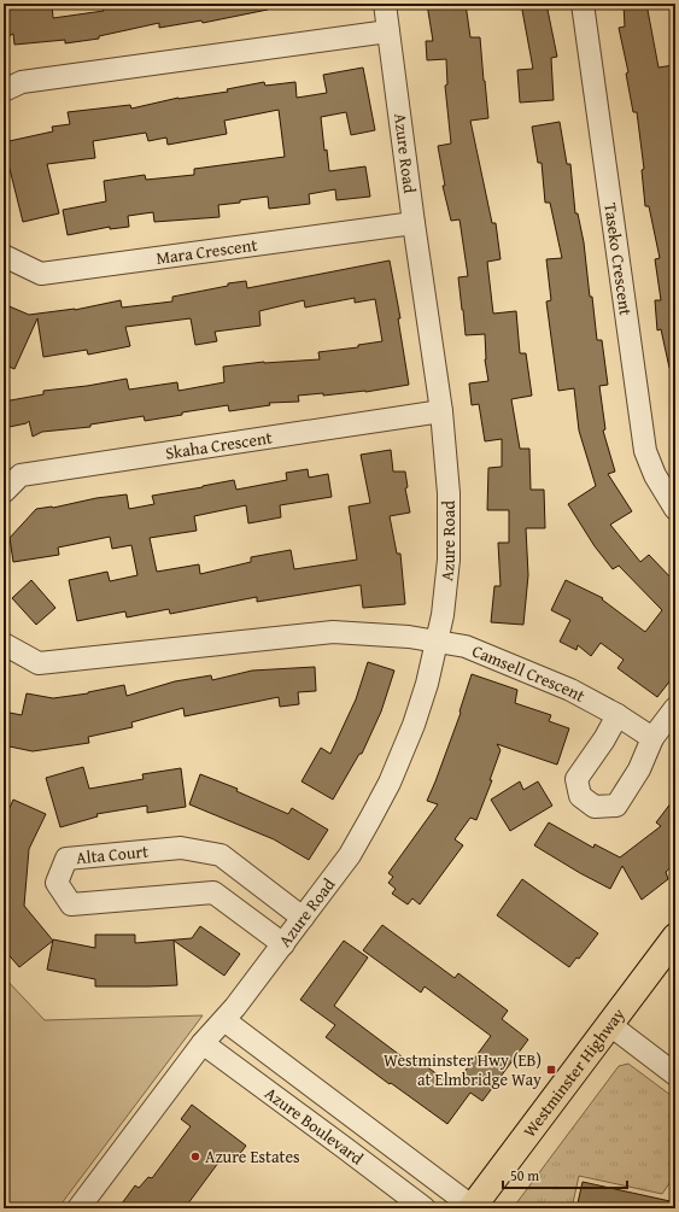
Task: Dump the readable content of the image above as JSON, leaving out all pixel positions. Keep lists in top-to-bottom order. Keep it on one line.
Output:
{"streets":{"main road":["Westminster Highway"],"street":["Azure Road","Mara Crescent","Taseko Crescent","Skaha Crescent","Camsell Crescent","Alta Court","Azure Boulevard"]},"crossings":[["Azure Road","Mara Crescent"],["Azure Road","Skaha Crescent"],["Azure Road","Camsell Crescent"],["Azure Road","Alta Court"],["Azure Road","Azure Boulevard"]],"places":{"transit":["Westminster Hwy (EB) at Elmbridge Way"],"other":["Azure Estates"]},"scale_bar":"50 m"}
